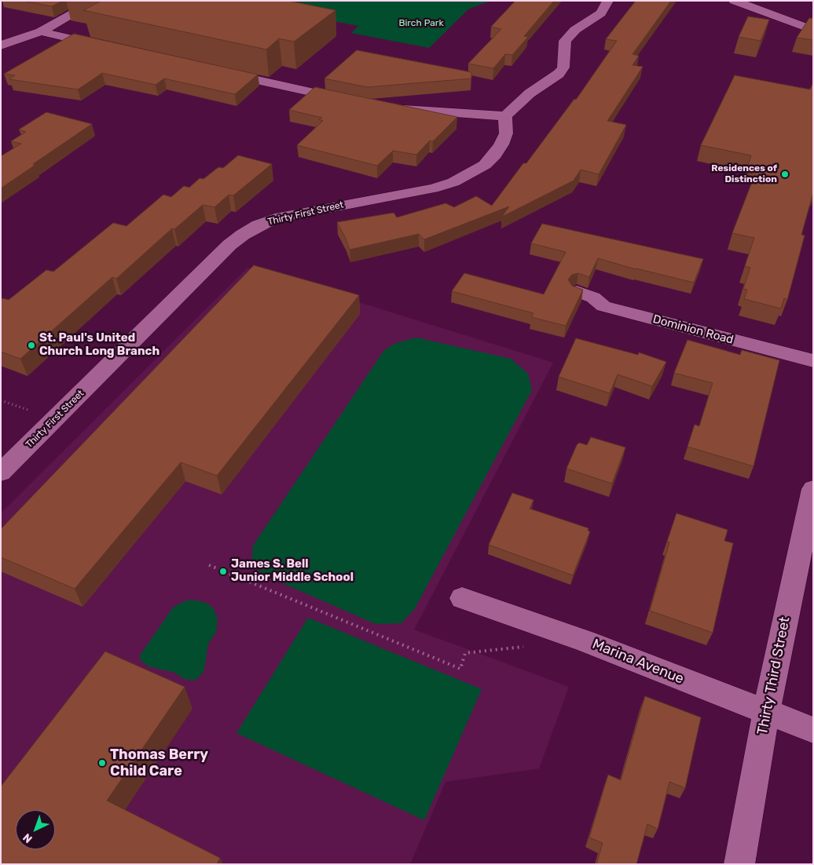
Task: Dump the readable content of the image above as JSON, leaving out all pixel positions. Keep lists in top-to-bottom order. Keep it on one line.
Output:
{"streets":{"street":["Thirty First Street","Dominion Road","Marina Avenue","Thirty Third Street"]},"crossings":[["Marina Avenue","Thirty Third Street"]],"parks":["Birch Park"],"places":["Residences of Distinction","St. Paul's United Church Long Branch","James S. Bell Junior Middle School","Thomas Berry Child Care"],"north":"bottom left"}
